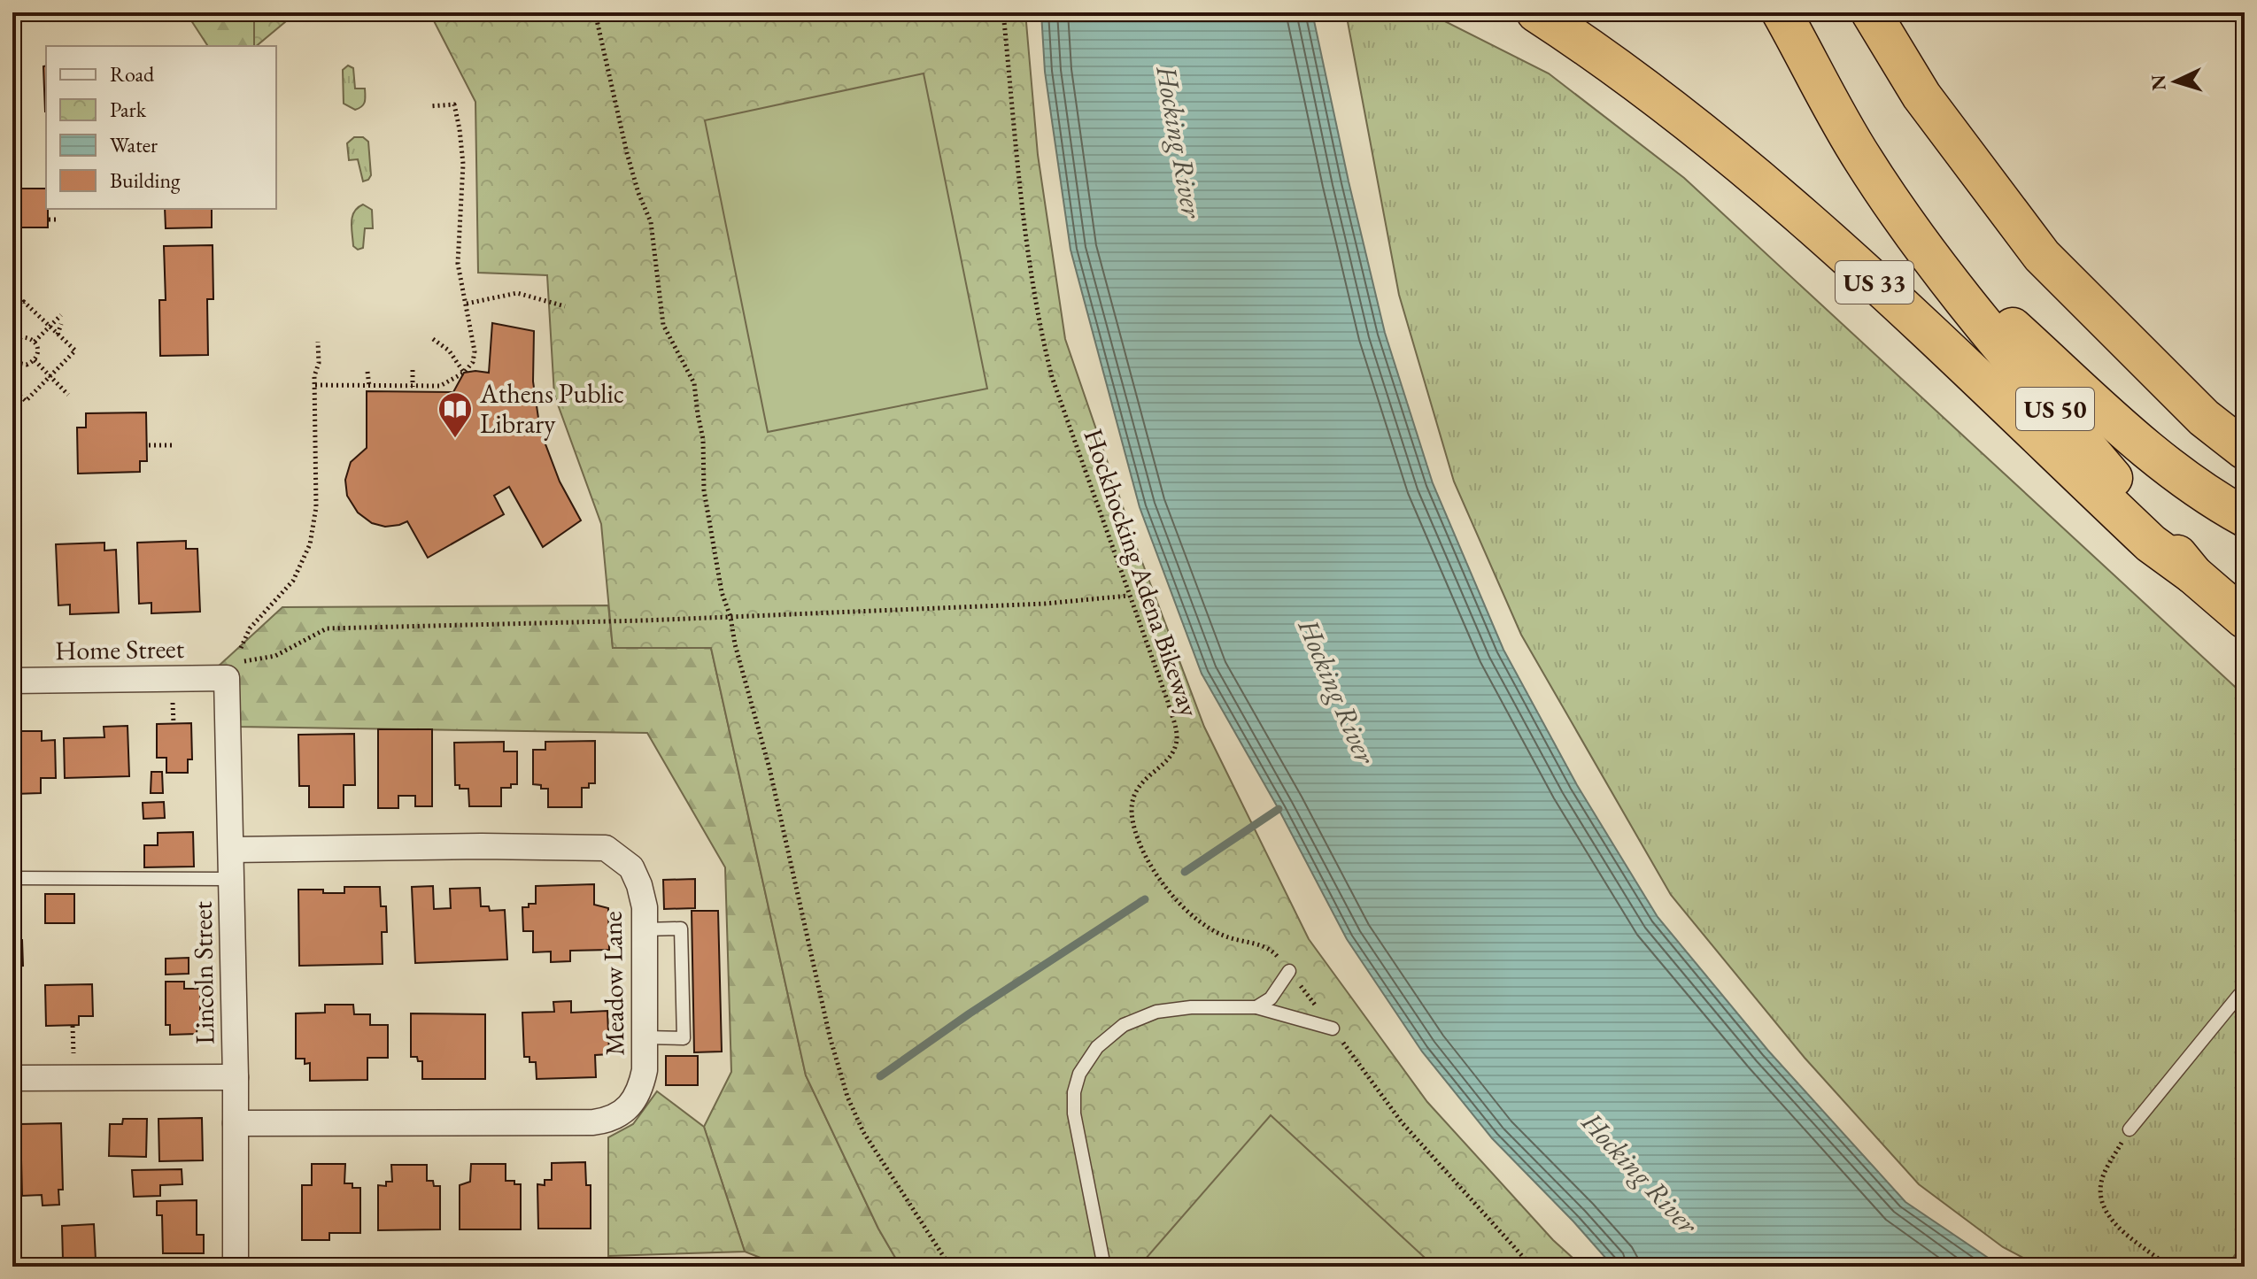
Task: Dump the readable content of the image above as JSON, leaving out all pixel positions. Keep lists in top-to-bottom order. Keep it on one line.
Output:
{"streets":{"highway":["US 33","US 50"],"street":["Home Street","Lincoln Street","Meadow Lane"],"path":["Hockhocking Adena Bikeway"]},"crossings":[["US 33","US 50"],["Home Street","Lincoln Street"],["Lincoln Street","Meadow Lane"]],"water":["Hocking River"],"places":{"library":["Athens Public Library"]},"legend":["Road","Park","Water","Building"],"north":"left"}
